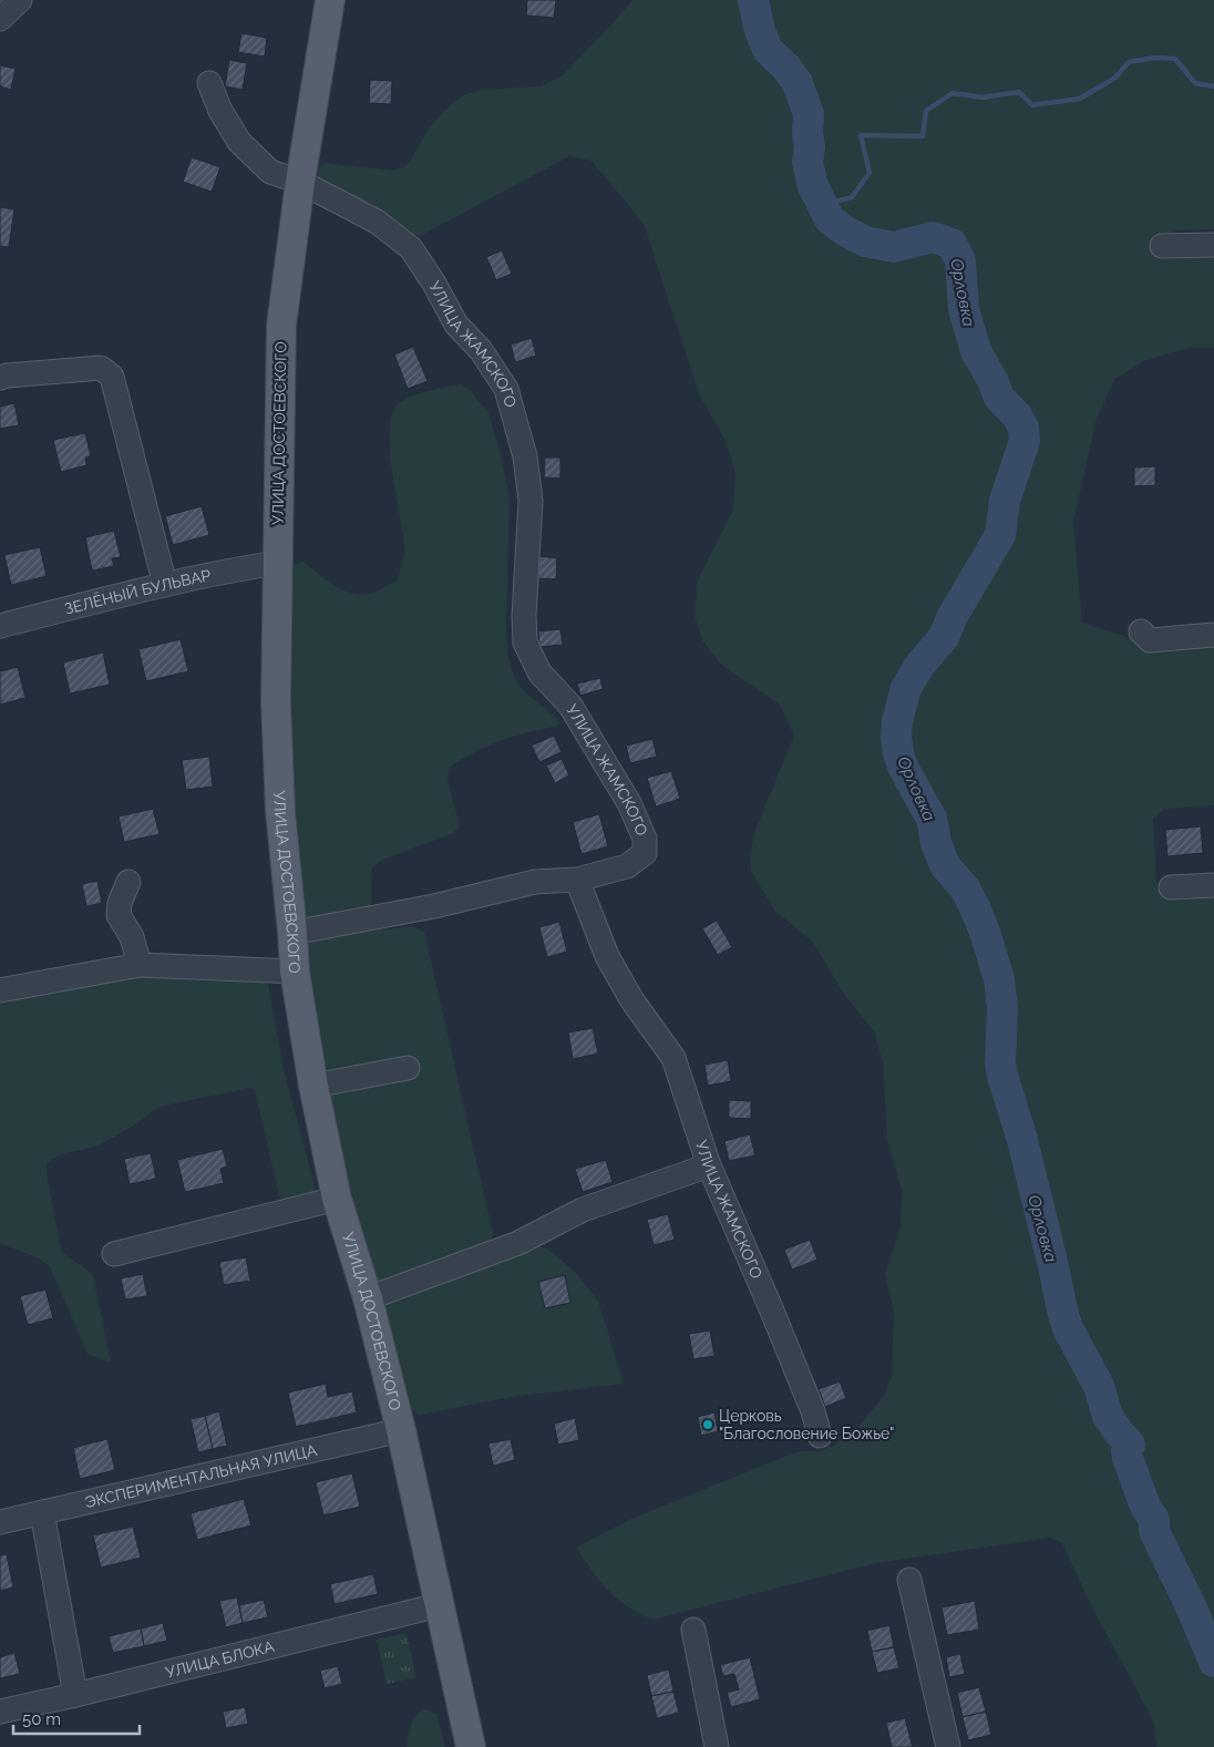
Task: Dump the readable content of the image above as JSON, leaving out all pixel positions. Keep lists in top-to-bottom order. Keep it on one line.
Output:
{"streets":{"main road":["УЛИЦА ДОСТОЕВСКОГО"],"street":["УЛИЦА ЖАМСКОГО","ЗЕЛЁНЫЙ БУЛЬВАР","ЭКСПЕРИМЕНТАЛЬНАЯ УЛИЦА","УЛИЦА БЛОКА"]},"crossings":[["УЛИЦА ЖАМСКОГО","УЛИЦА ДОСТОЕВСКОГО"],["УЛИЦА ДОСТОЕВСКОГО","ЗЕЛЁНЫЙ БУЛЬВАР"],["УЛИЦА ДОСТОЕВСКОГО","ЭКСПЕРИМЕНТАЛЬНАЯ УЛИЦА"],["УЛИЦА ДОСТОЕВСКОГО","УЛИЦА БЛОКА"]],"water":["Орловка"],"places":["Церковь \"Благословение Божье\""],"scale_bar":"50 m"}
